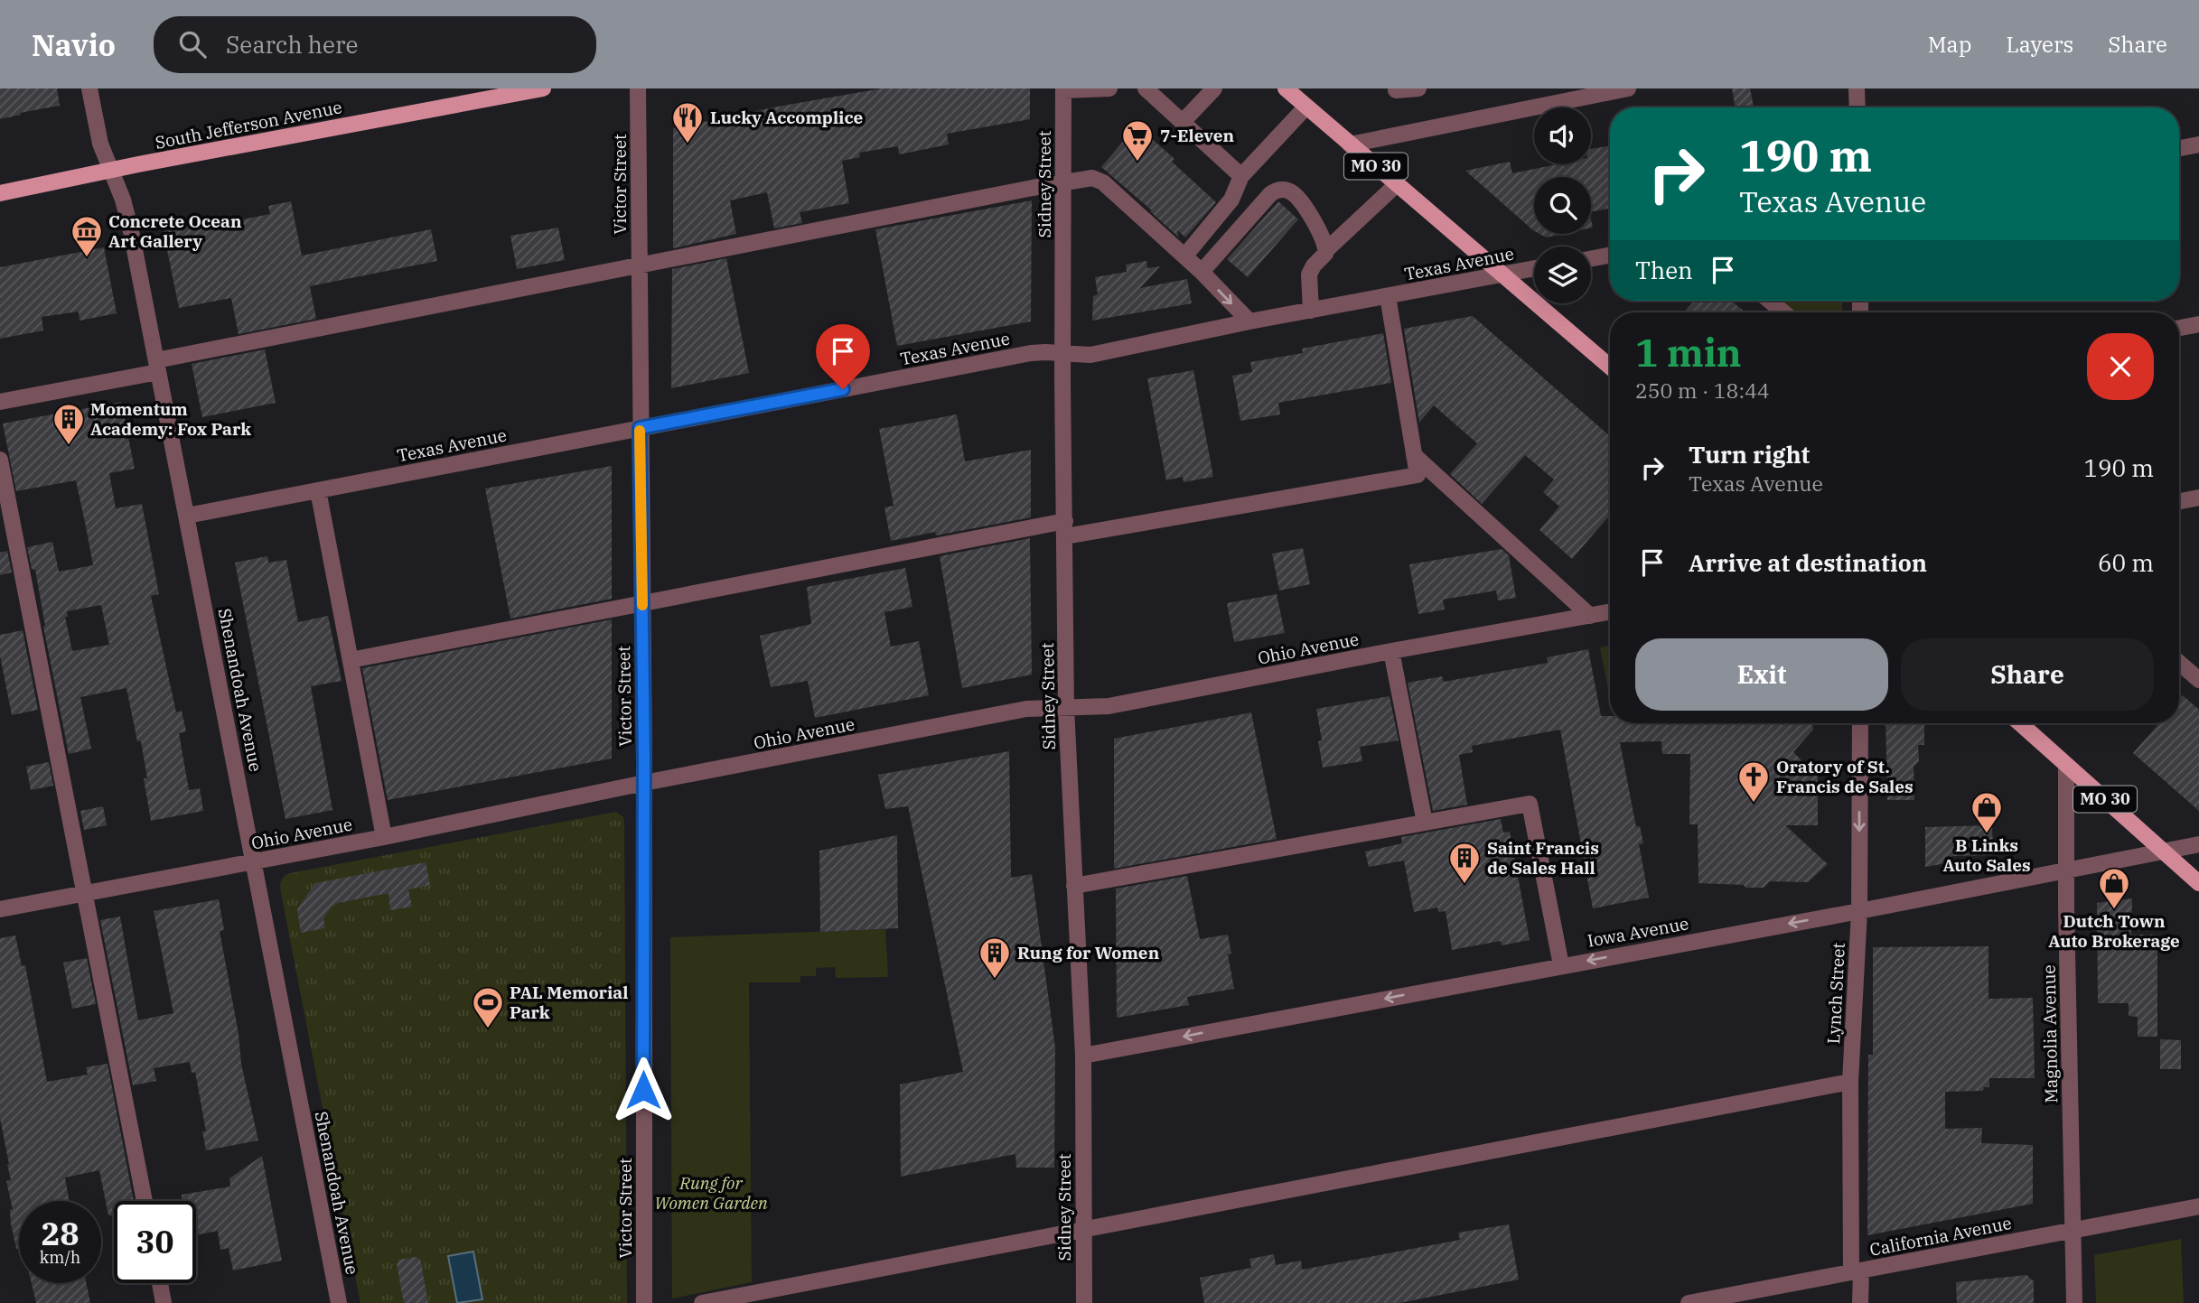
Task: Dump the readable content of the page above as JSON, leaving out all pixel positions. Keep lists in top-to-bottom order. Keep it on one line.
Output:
{"streets":{"main road":["South Jefferson Avenue","MO 30"],"street":["Victor Street","Sidney Street","Texas Avenue","Ohio Avenue","Shenandoah Avenue","Iowa Avenue","Lynch Street","Magnolia Avenue","California Avenue"]},"crossings":[["South Jefferson Avenue","Shenandoah Avenue"],["MO 30","Texas Avenue"],["MO 30","Iowa Avenue"],["MO 30","Magnolia Avenue"],["Victor Street","Texas Avenue"],["Victor Street","Ohio Avenue"],["Sidney Street","Texas Avenue"],["Sidney Street","Ohio Avenue"],["Sidney Street","Iowa Avenue"],["Texas Avenue","Shenandoah Avenue"],["Ohio Avenue","Shenandoah Avenue"],["Iowa Avenue","Lynch Street"],["Iowa Avenue","Magnolia Avenue"],["Lynch Street","California Avenue"],["Magnolia Avenue","California Avenue"]],"one_way":["Iowa Avenue"],"parks":["Rung for Women Garden"],"places":{"restaurant":["Lucky Accomplice"],"supermarket":["7-Eleven"],"museum":["Concrete Ocean Art Gallery"],"building":["Momentum Academy: Fox Park","Saint Francis de Sales Hall","Rung for Women"],"church":["Oratory of St. Francis de Sales"],"shop":["B Links Auto Sales","Dutch Town Auto Brokerage"],"sports":["PAL Memorial Park"]},"page":{"header":"Navio","search":"Search here","nav":["Map","Layers","Share"],"turn":["190 m","Texas Avenue"],"then":"Then","heading":["1 min","250 m · 18:44"],"list":[{"name":"Turn right","note":"Texas Avenue","value":"190 m"},{"name":"Arrive at destination","value":"60 m"}],"buttons":["Exit","Share"],"speed":"28 km/h","limit":"30"}}
